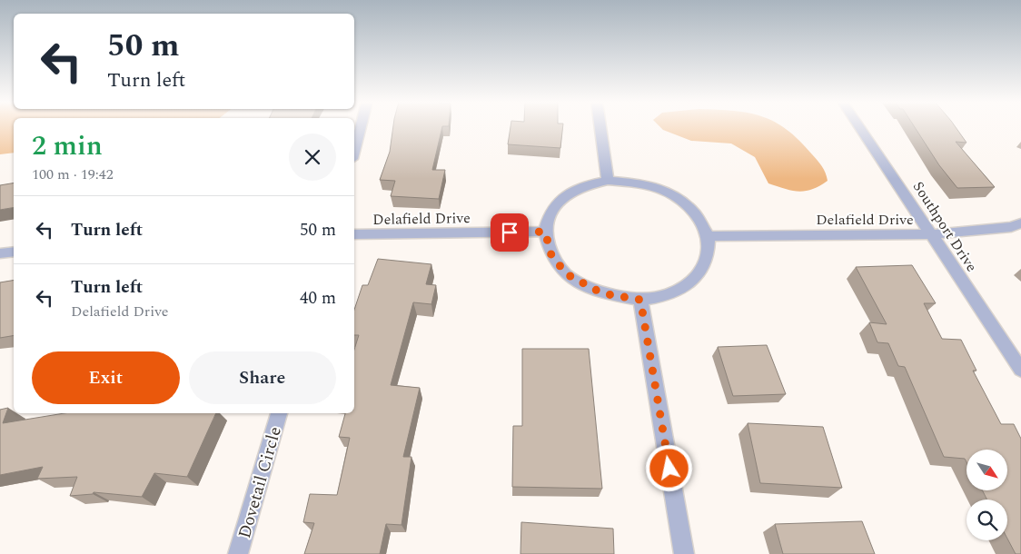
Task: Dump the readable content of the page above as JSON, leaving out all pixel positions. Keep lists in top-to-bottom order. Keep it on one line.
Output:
{"streets":{"street":["Delafield Drive","Southport Drive","Dovetail Circle"]},"crossings":[["Delafield Drive","Southport Drive"]],"north":"bottom right","page":{"turn":["50 m","Turn left"],"heading":["2 min","100 m · 19:42"],"list":[{"name":"Turn left","value":"50 m"},{"name":"Turn left","note":"Delafield Drive","value":"40 m"}],"buttons":["Exit","Share"]}}
